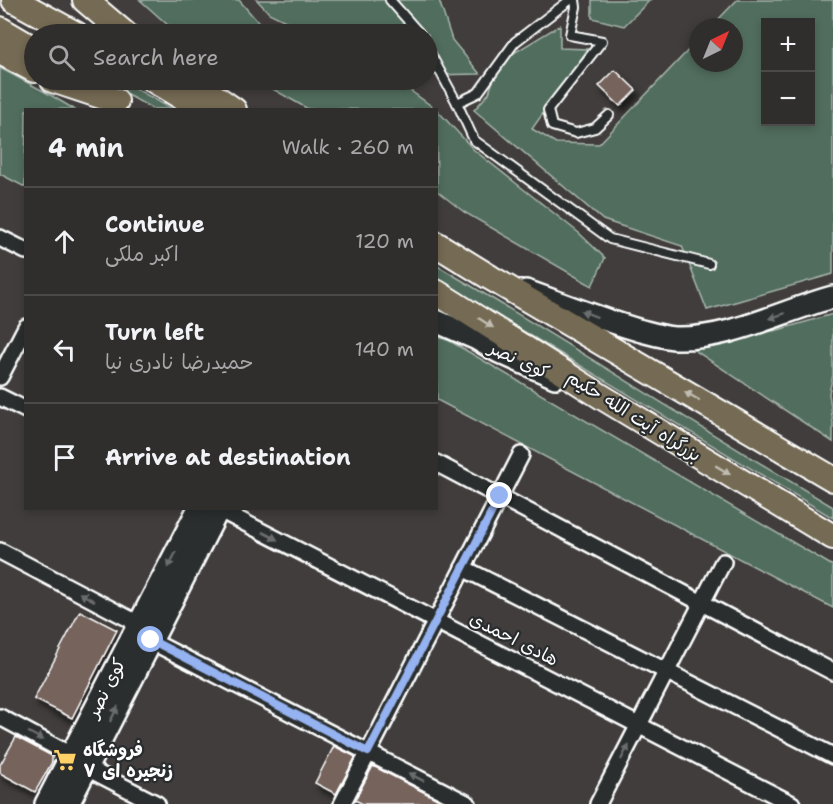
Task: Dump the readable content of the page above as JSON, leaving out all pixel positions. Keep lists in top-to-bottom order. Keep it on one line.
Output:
{"streets":{"highway":["بزرگراه آیت الله حکیم"],"main road":["کوی نصر"],"street":["هادی احمدی"]},"crossings":[["کوی نصر","بزرگراه آیت الله حکیم"]],"one_way":["هادی احمدی"],"places":{"supermarket":["فروشگاه زنجیره ای ۷"]},"north":"top right","page":{"map_buttons":["+","−"],"search":"Search here","heading":["4 min","Walk · 260 m"],"list":[["Continue","اکبر ملکی","120 m"],["Turn left","حمیدرضا نادری نیا","140 m"],"Arrive at destination"]}}
